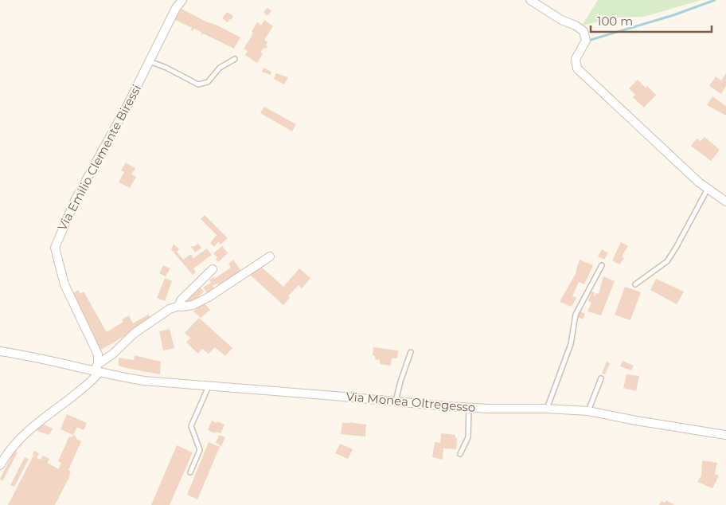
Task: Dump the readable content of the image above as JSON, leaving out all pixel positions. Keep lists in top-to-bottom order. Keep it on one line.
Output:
{"streets":{"street":["Via Emilio Clemente Biressi","Via Monea Oltregesso"]},"crossings":[["Via Emilio Clemente Biressi","Via Monea Oltregesso"]],"scale_bar":"100 m"}
